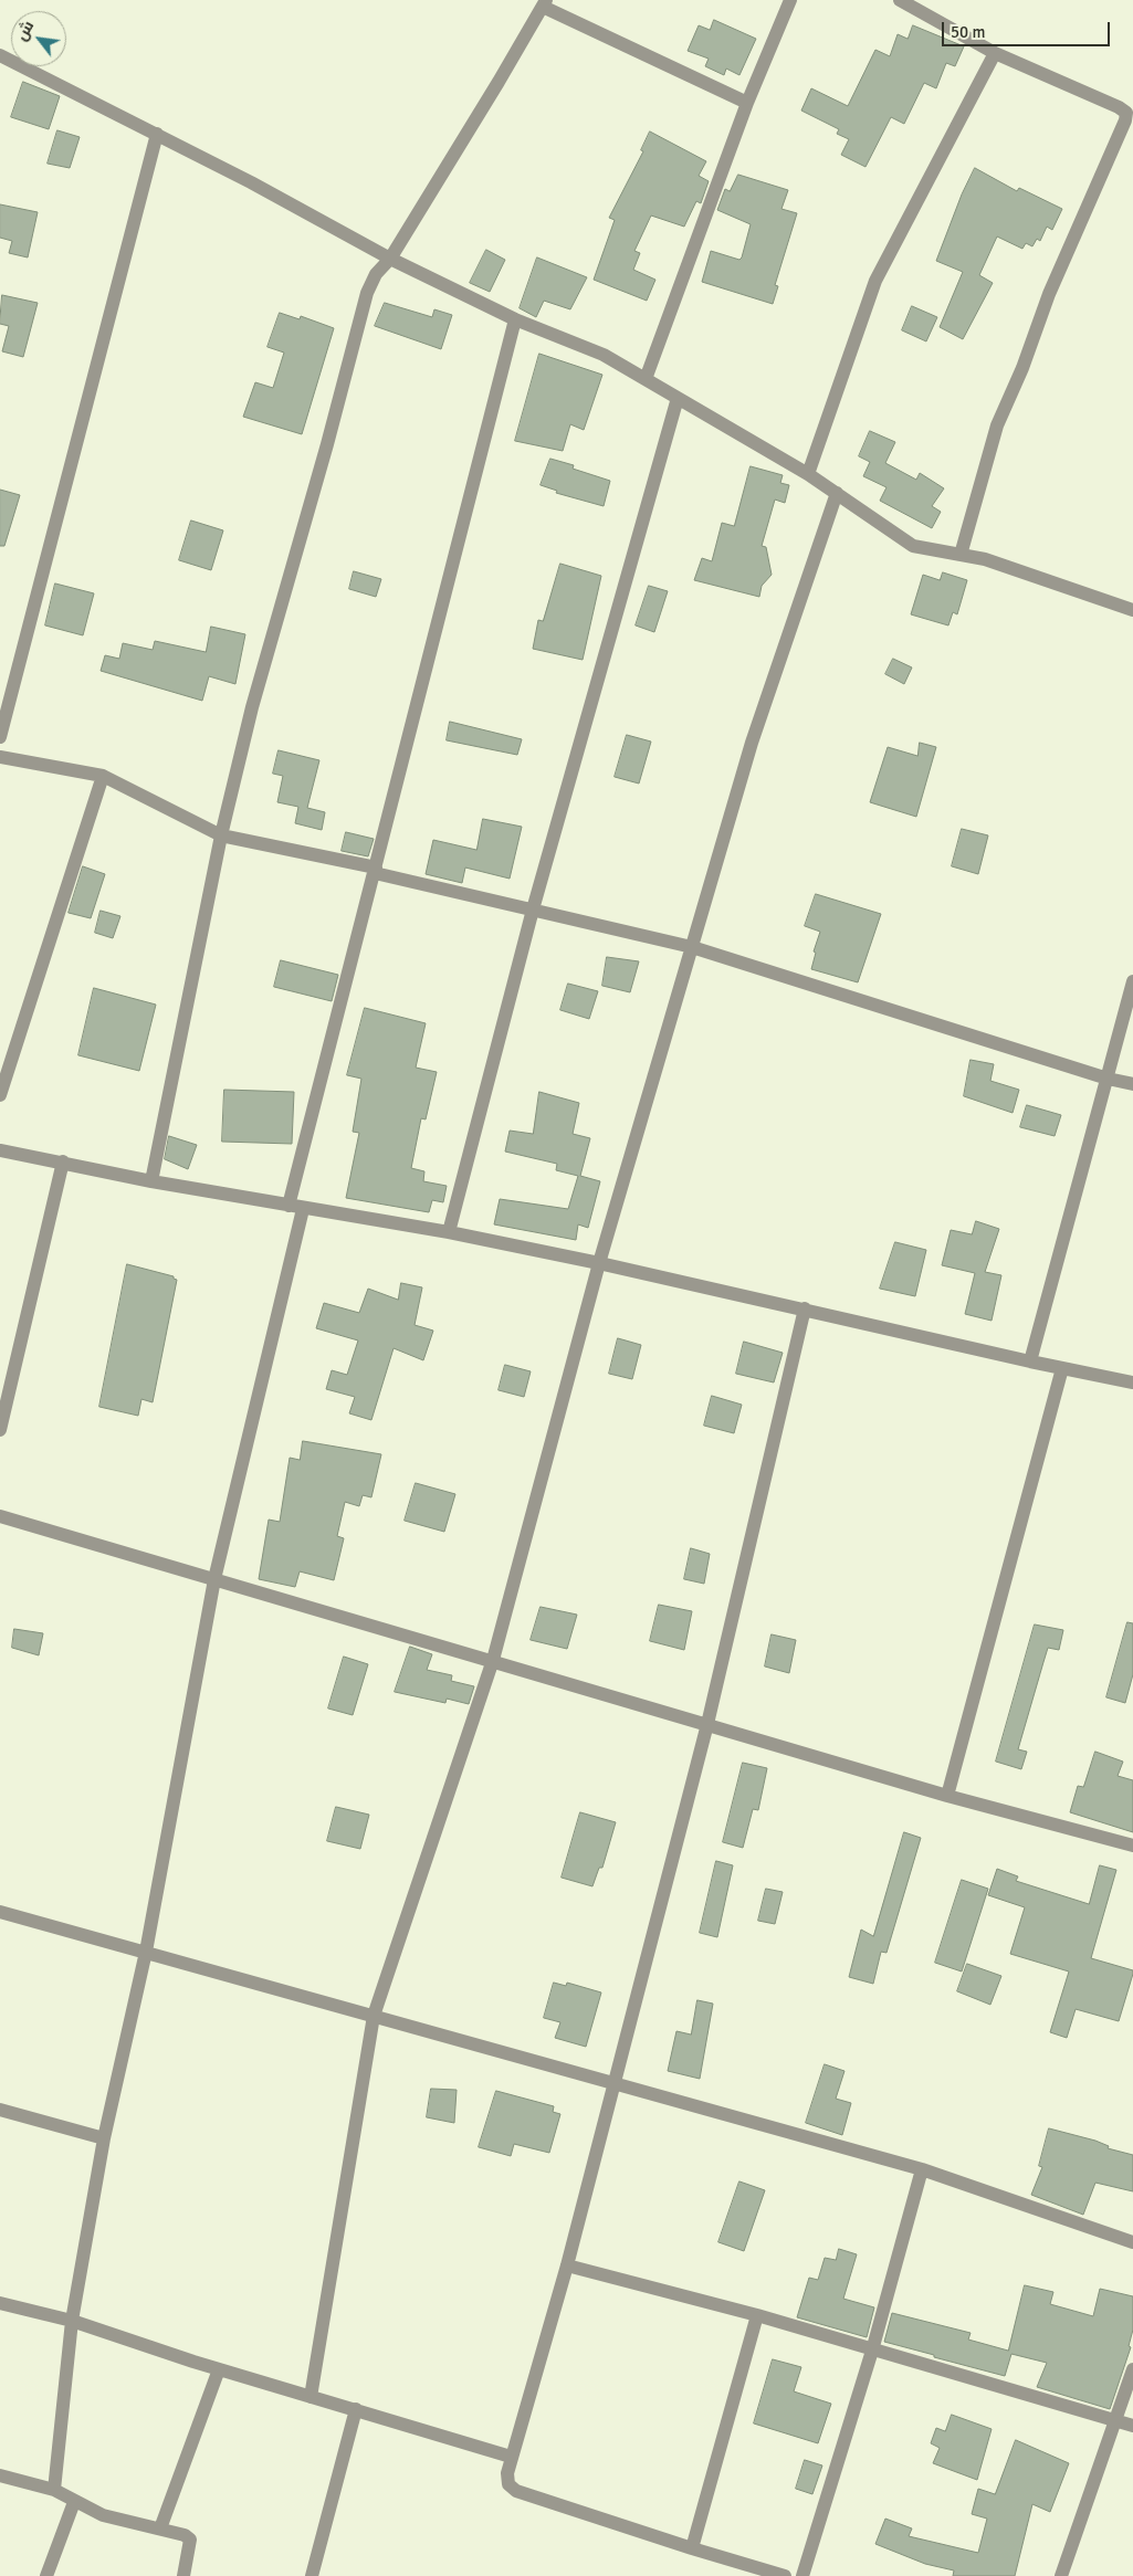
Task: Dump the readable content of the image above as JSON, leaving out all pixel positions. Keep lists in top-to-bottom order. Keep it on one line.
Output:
{"scale_bar":"50 m","north":"top left"}
